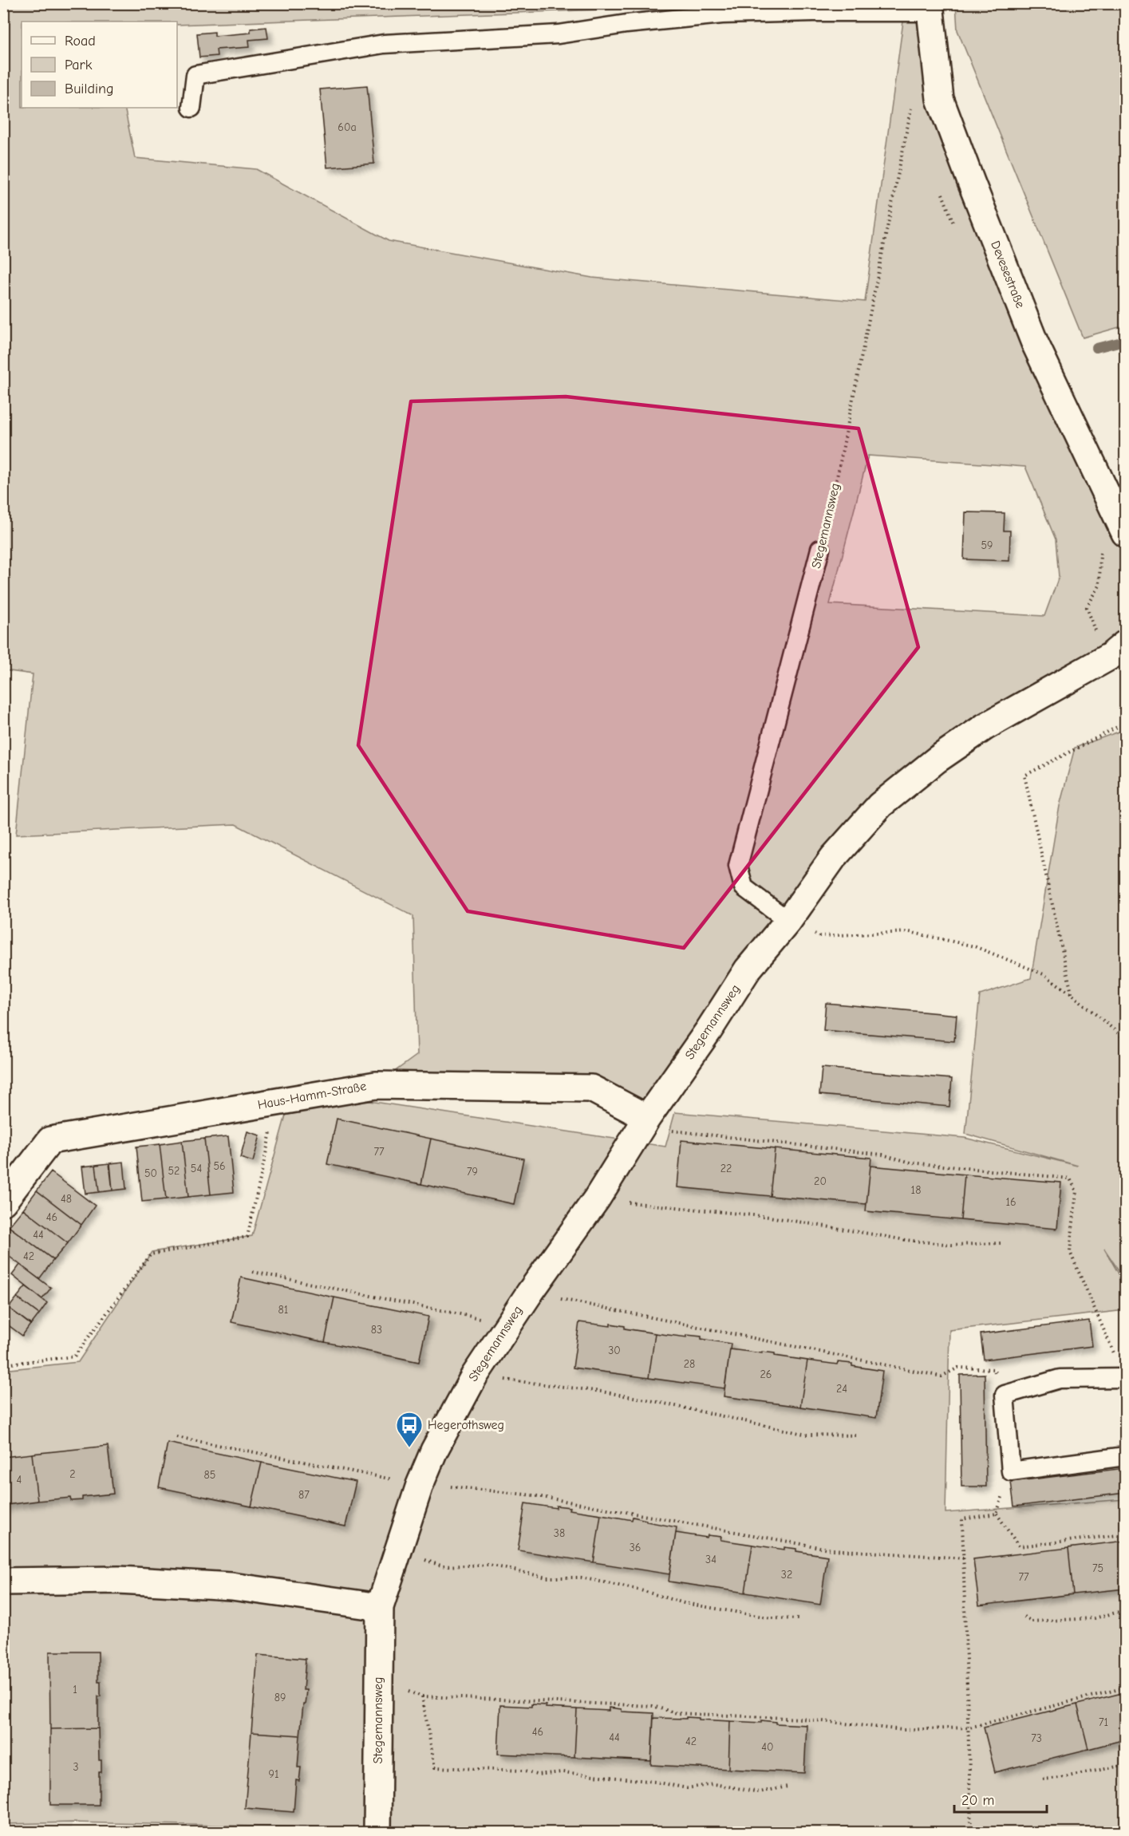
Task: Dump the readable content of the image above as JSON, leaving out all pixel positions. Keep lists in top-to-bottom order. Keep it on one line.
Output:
{"streets":{"street":["Devesestraße","Stegemannsweg","Haus-Hamm-Straße"]},"crossings":[["Stegemannsweg","Haus-Hamm-Straße"]],"places":{"bus stop":["Hegerothsweg"]},"house_numbers":["60a","59","77","56","54","22","52","79","50","20","18","48","16","46","44","42","81","83","30","28","26","24","2","85","4","87","38","36","34","75","32","77","1","89","71","46","44","73","42","40","3","91"],"legend":["Road","Park","Building"],"scale_bar":"20 m"}
